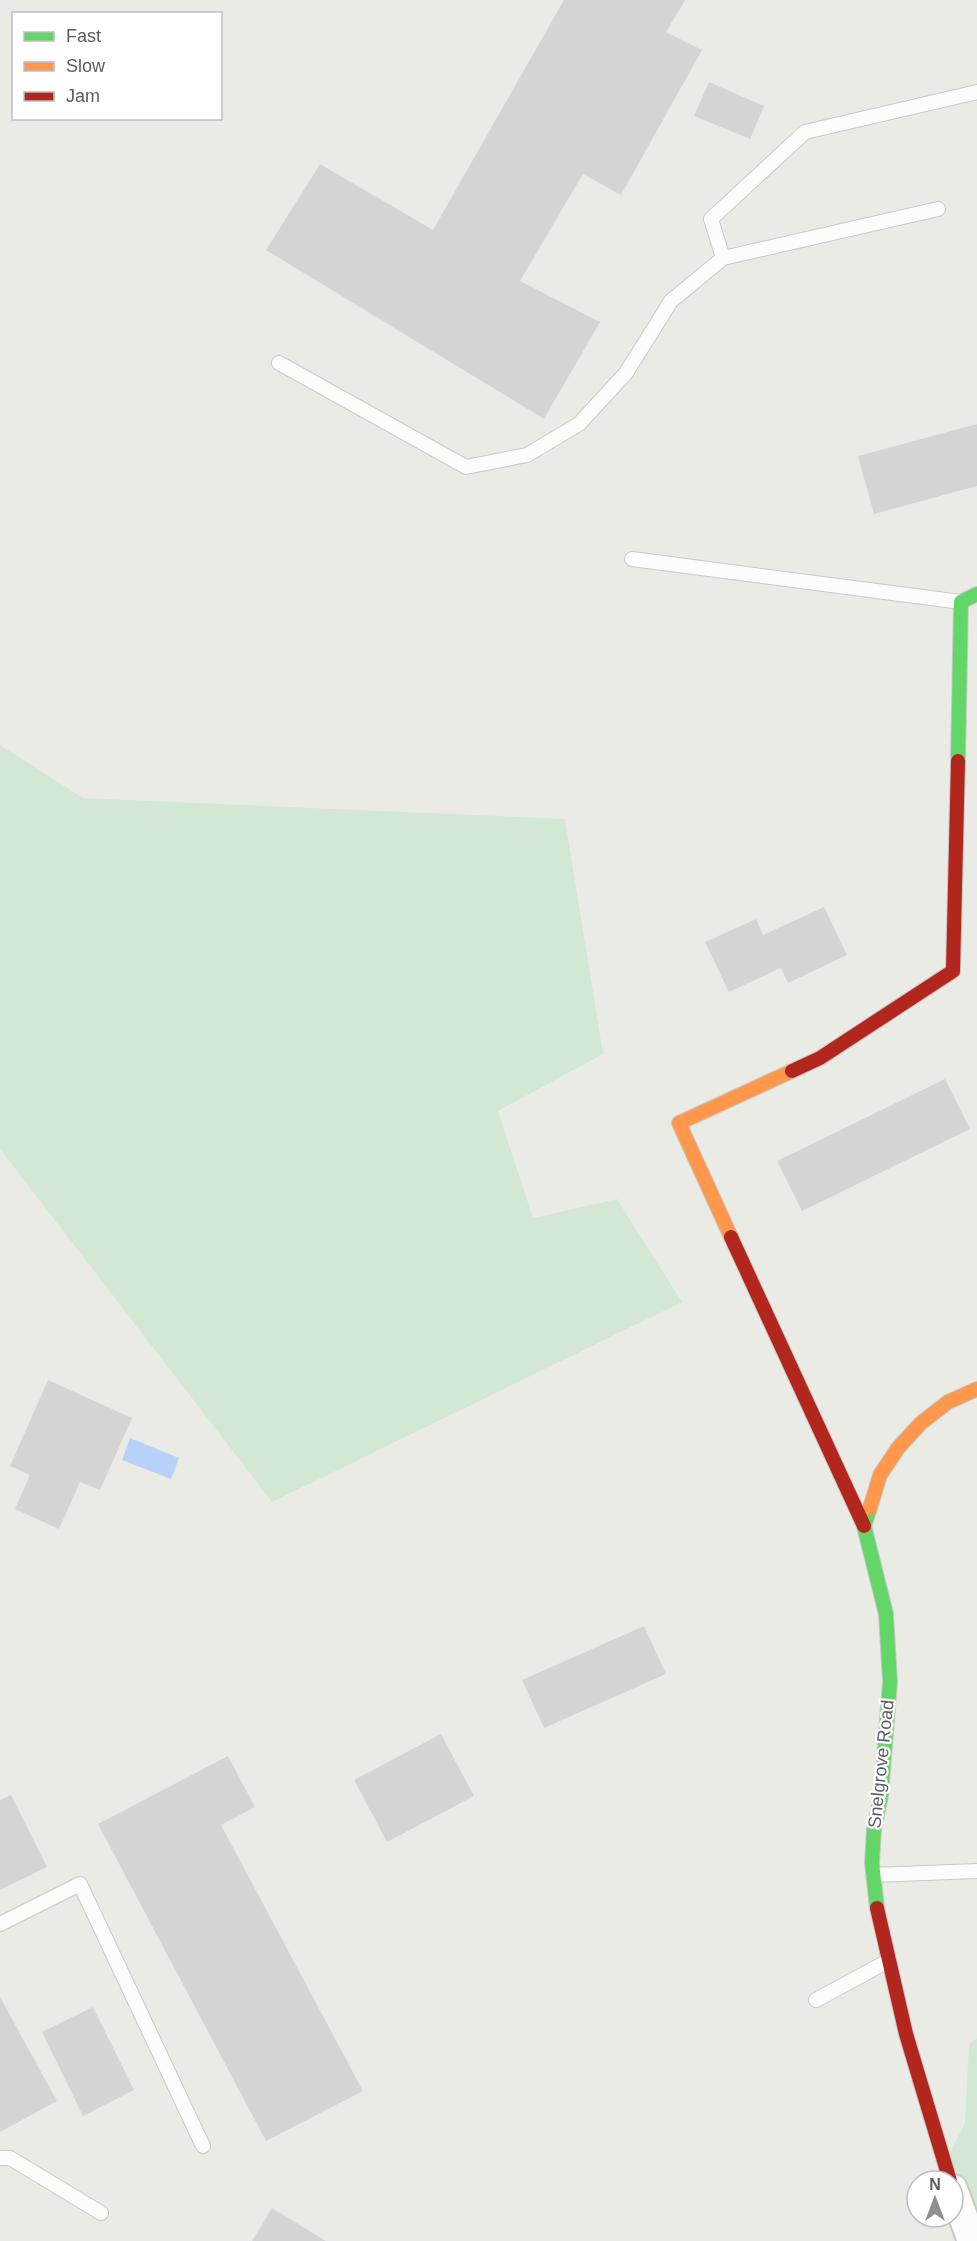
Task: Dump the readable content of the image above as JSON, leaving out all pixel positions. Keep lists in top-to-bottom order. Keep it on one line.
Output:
{"streets":{"street":["Snelgrove Road"]},"legend":["Fast","Slow","Jam"],"north":"top"}
